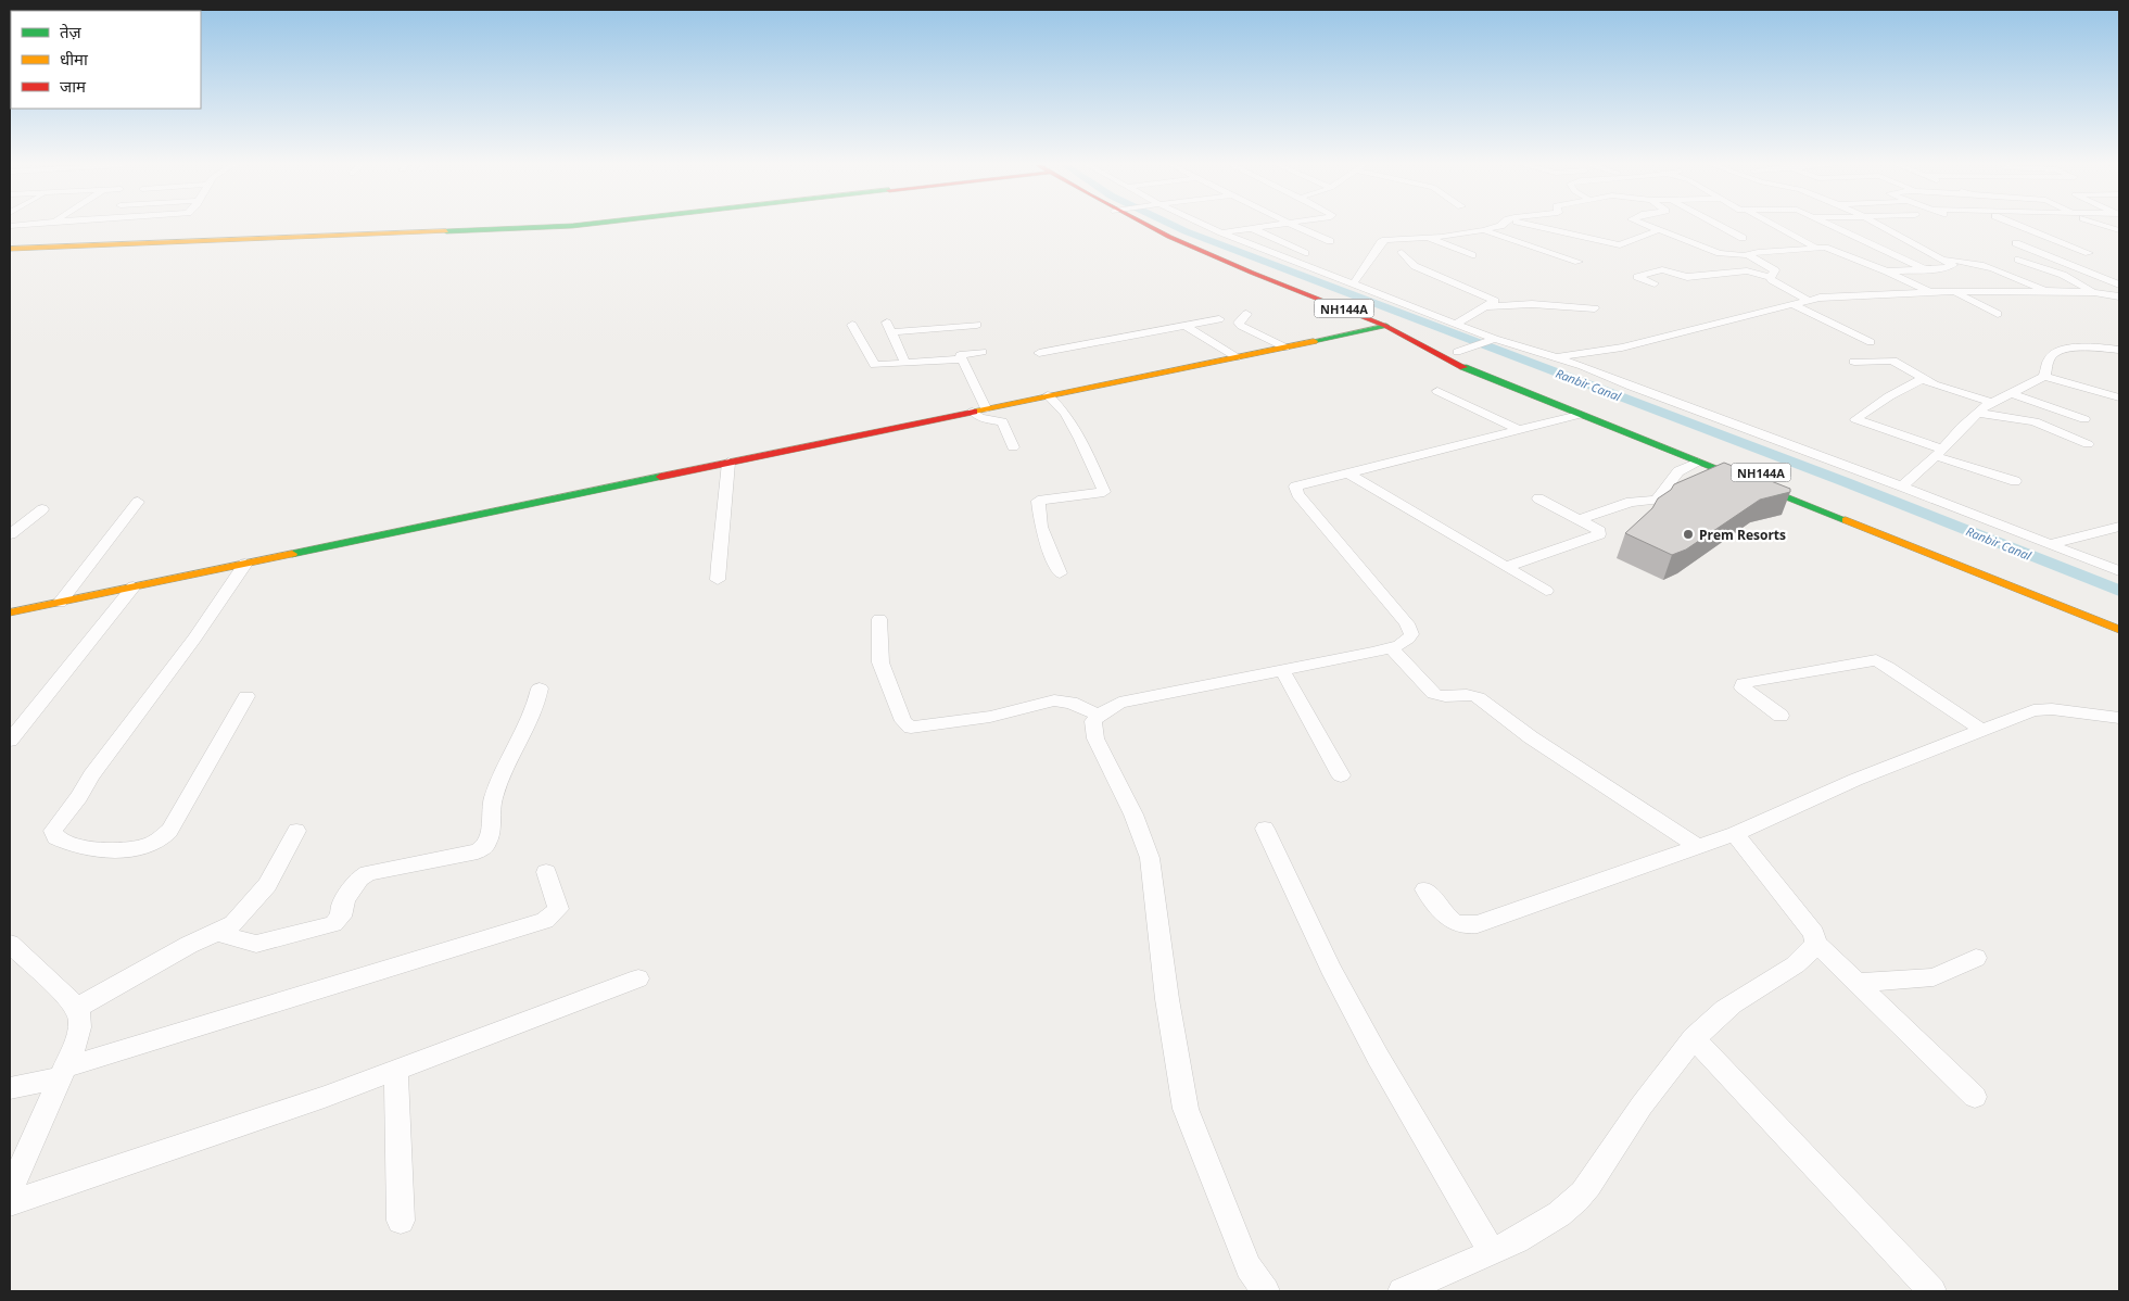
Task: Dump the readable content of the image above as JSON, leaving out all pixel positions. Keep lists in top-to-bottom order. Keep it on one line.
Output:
{"streets":{"main road":["NH144A"]},"water":["Ranbir Canal"],"places":["Prem Resorts"],"legend":["तेज़","धीमा","जाम"]}
